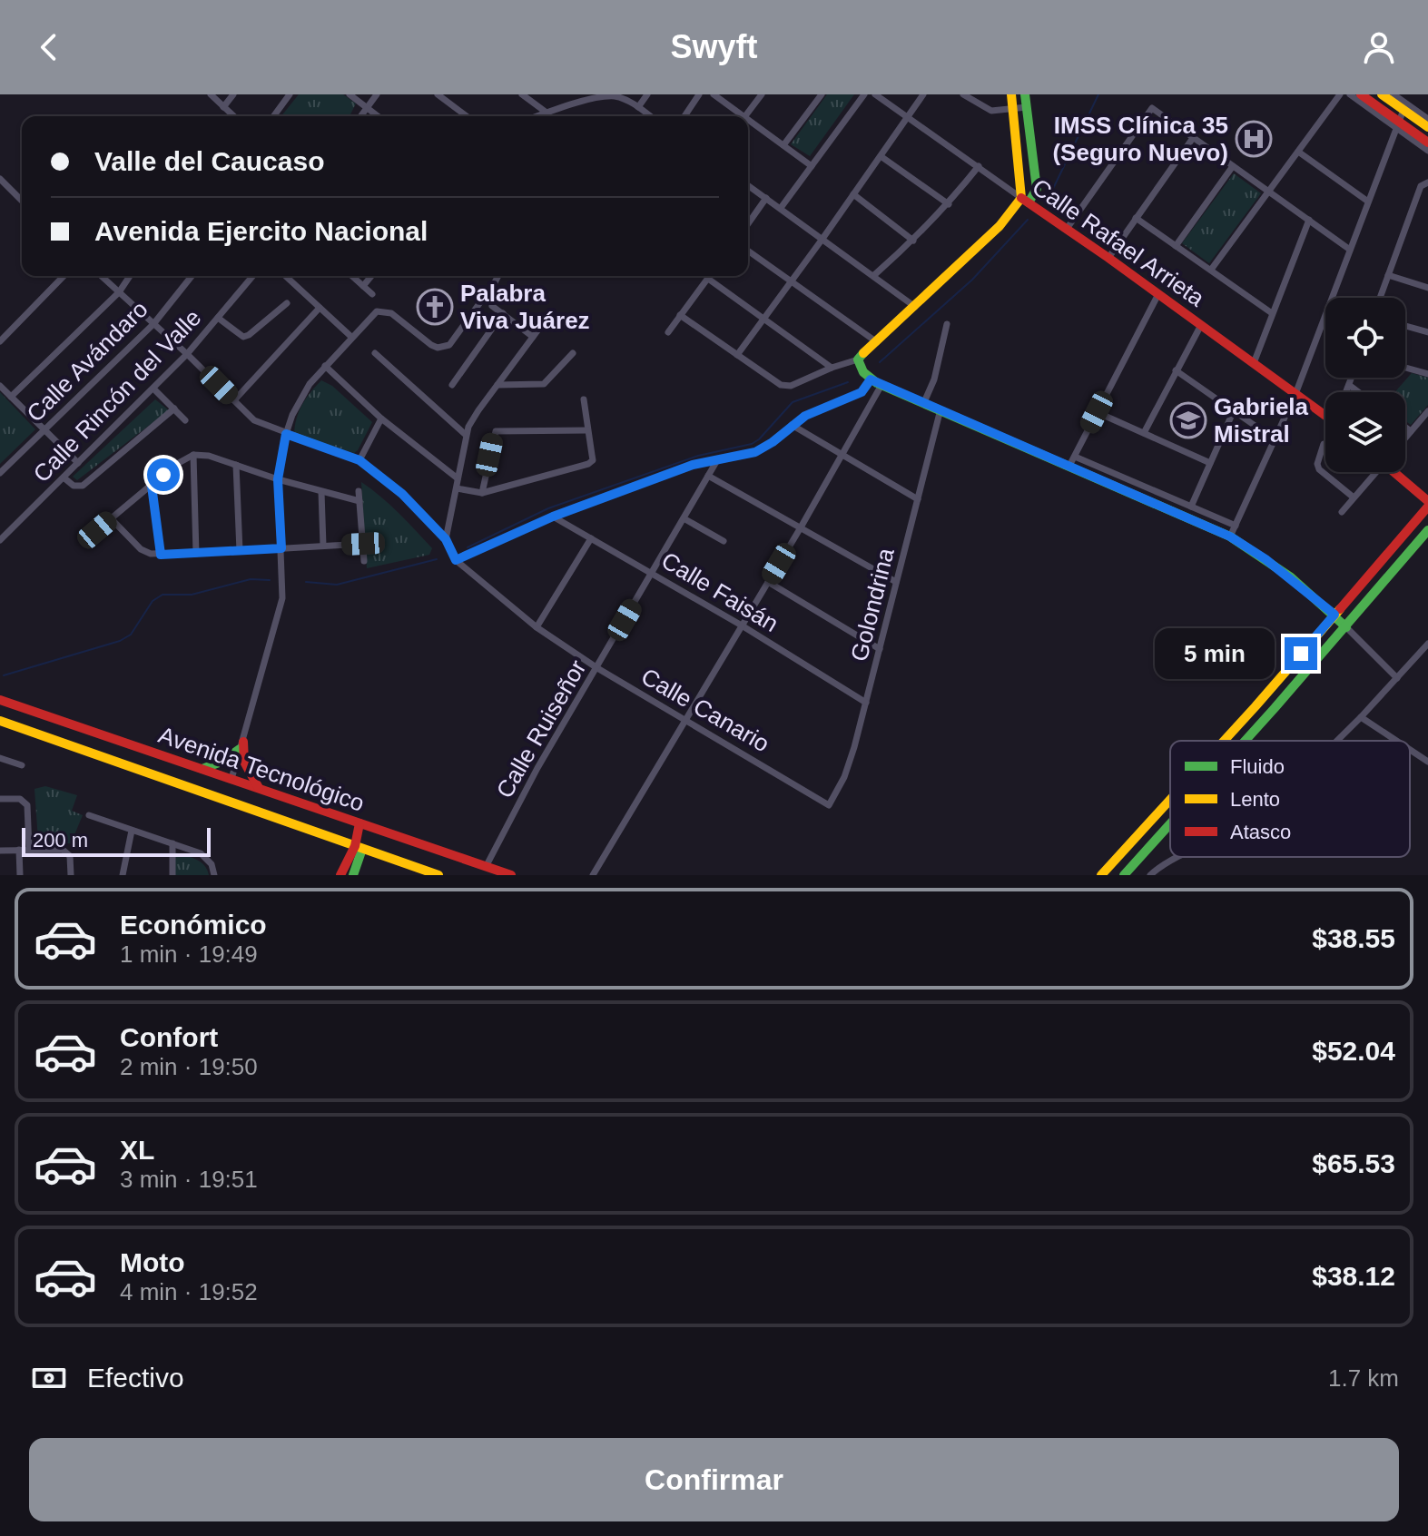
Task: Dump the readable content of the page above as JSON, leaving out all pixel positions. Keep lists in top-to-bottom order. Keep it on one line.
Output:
{"streets":{"main road":["Calle Rafael Arrieta","Avenida Tecnológico"],"street":["Calle Avándaro","Calle Rincón del Valle","Calle Faisán","Golondrina","Calle Canario","Calle Ruiseñor"]},"crossings":[["Calle Avándaro","Calle Canario"],["Calle Rincón del Valle","Calle Canario"],["Calle Faisán","Golondrina"],["Calle Faisán","Calle Ruiseñor"],["Golondrina","Calle Canario"],["Calle Canario","Calle Ruiseñor"],["Calle Ruiseñor","Avenida Tecnológico"]],"places":{"hospital":["IMSS Clínica 35 (Seguro Nuevo)"],"church":["Palabra Viva Juárez"],"school or university":["Gabriela Mistral"]},"legend":["Fluido","Lento","Atasco"],"scale_bar":"200 m","page":{"header":"Swyft","banner":["Valle del Caucaso","Avenida Ejercito Nacional"],"bubble":"5 min","scale":"200 m","list":[{"name":"Económico","note":"1 min · 19:49","value":"$38.55"},{"name":"Confort","note":"2 min · 19:50","value":"$52.04"},{"name":"XL","note":"3 min · 19:51","value":"$65.53"},{"name":"Moto","note":"4 min · 19:52","value":"$38.12"}],"pay":["Efectivo","1.7 km"],"buttons":"Confirmar"}}
